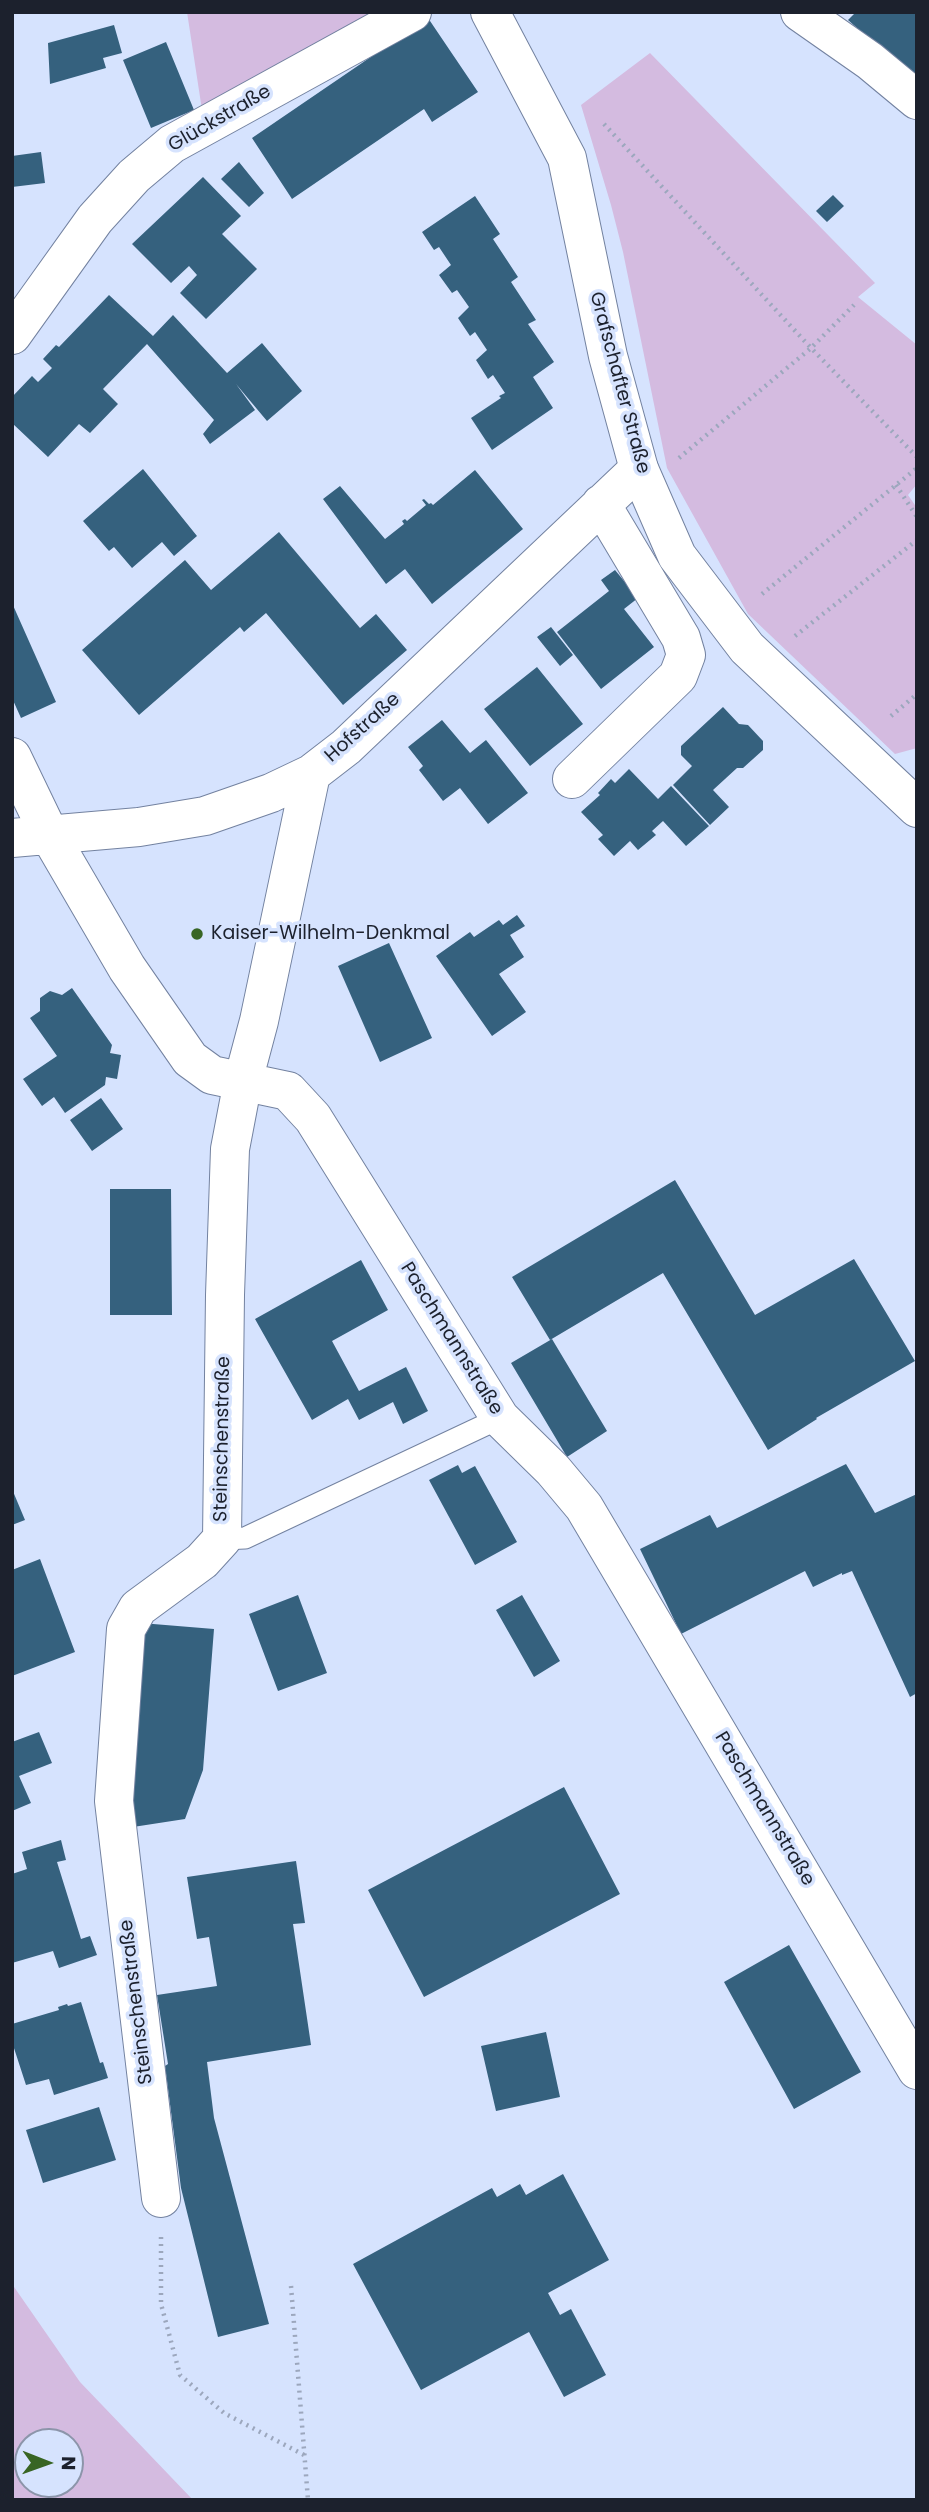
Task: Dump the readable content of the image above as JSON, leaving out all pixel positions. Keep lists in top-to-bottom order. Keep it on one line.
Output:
{"streets":{"street":["Glückstraße","Grafschafter Straße","Hofstraße","Paschmannstraße","Steinschenstraße"]},"crossings":[["Grafschafter Straße","Hofstraße"],["Paschmannstraße","Steinschenstraße"]],"places":["Kaiser-Wilhelm-Denkmal"],"north":"right"}
